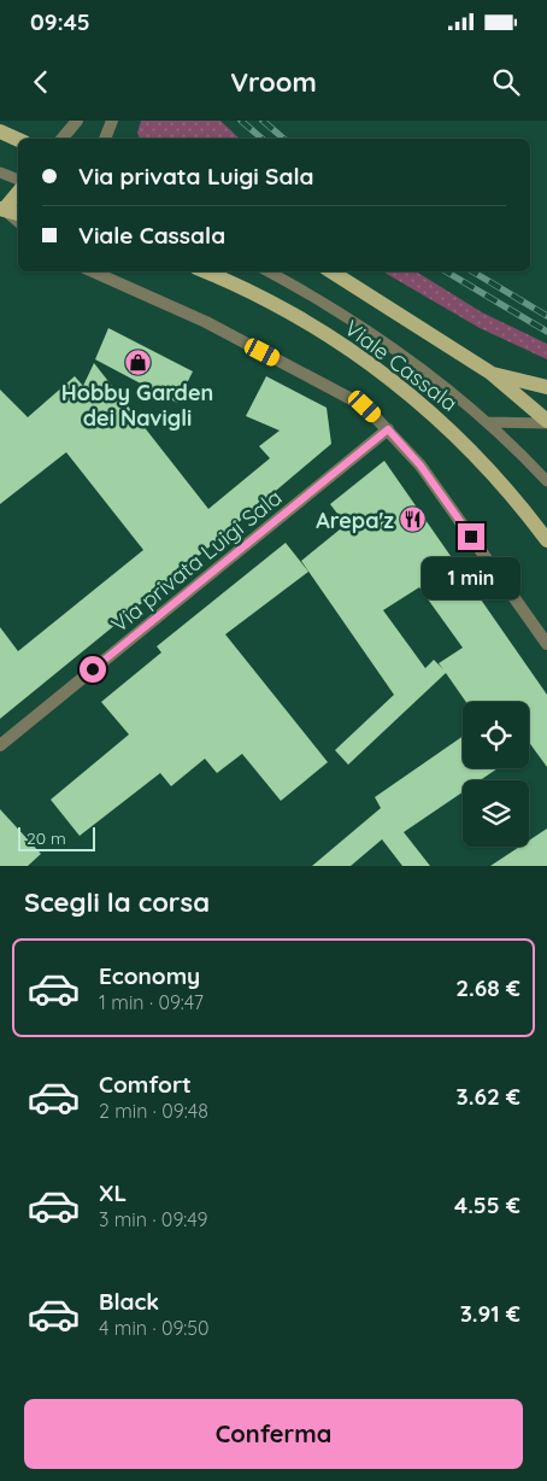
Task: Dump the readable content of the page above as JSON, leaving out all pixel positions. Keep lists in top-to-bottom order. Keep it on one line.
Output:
{"streets":{"main road":["Viale Cassala"],"street":["Via privata Luigi Sala"]},"places":{"shop":["Hobby Garden dei Navigli"],"restaurant":["Arepa'z"]},"scale_bar":"20 m","page":{"status":"09:45","header":"Vroom","banner":["Via privata Luigi Sala","Viale Cassala"],"bubble":"1 min","scale":"20 m","heading":"Scegli la corsa","list":[{"name":"Economy","note":"1 min · 09:47","value":"2.68 €"},{"name":"Comfort","note":"2 min · 09:48","value":"3.62 €"},{"name":"XL","note":"3 min · 09:49","value":"4.55 €"},{"name":"Black","note":"4 min · 09:50","value":"3.91 €"}],"buttons":"Conferma"}}
